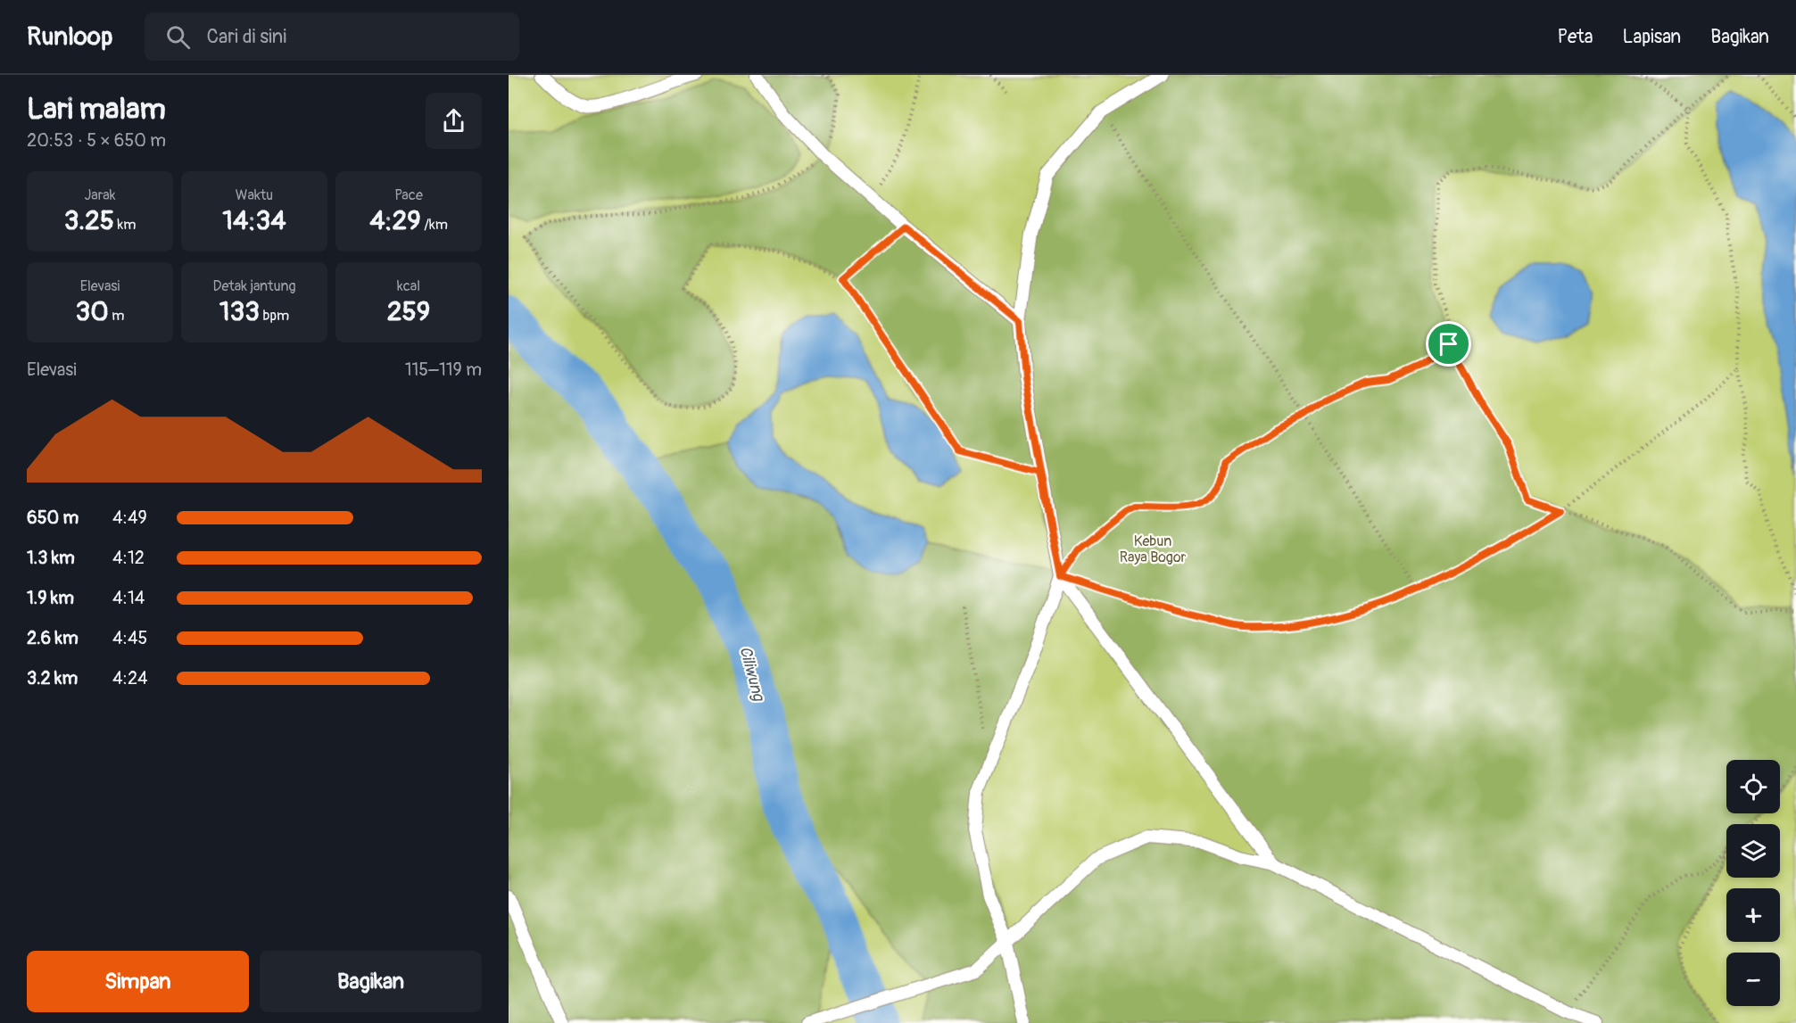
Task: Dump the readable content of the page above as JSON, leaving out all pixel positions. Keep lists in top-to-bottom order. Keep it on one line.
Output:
{"water":["Ciliwung"],"parks":["Kebun Raya Bogor"],"page":{"header":"Runloop","search":"Cari di sini","nav":["Peta","Lapisan","Bagikan"],"heading":["Lari malam","20:53 · 5 × 650 m"],"stats":[["Jarak","3.25 km"],["Waktu","14:34"],["Pace","4:29 /km"],["Elevasi","30 m"],["Detak jantung","133 bpm"],["kcal","259"]],"chart":["Elevasi","115–119 m"],"list":[{"name":"650 m","note":"4:49"},{"name":"1.3 km","note":"4:12"},{"name":"1.9 km","note":"4:14"},{"name":"2.6 km","note":"4:45"},{"name":"3.2 km","note":"4:24"}],"map_buttons":["+","−"],"buttons":["Simpan","Bagikan"]}}
